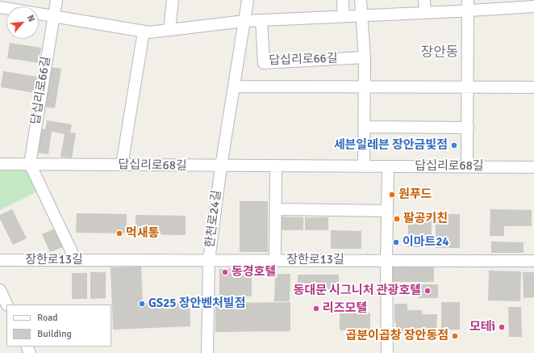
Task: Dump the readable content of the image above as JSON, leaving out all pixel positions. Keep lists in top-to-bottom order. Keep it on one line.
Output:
{"streets":{"street":["답십리로66길","답십리로68길","한천로24길","장한로13길"]},"crossings":[["답십리로66길","답십리로68길"],["답십리로68길","한천로24길"],["한천로24길","장한로13길"]],"districts":["장안동"],"places":["세븐일레븐 장안금빛점","원푸드","팔공키친","먹새통","이마트24","동경호텔","동대문 시그니처 관광호텔","GS25 장안벤처빌점","리즈모텔","모테i","곱분이곱창 장안동점"],"legend":["Road","Building"],"north":"top right"}
